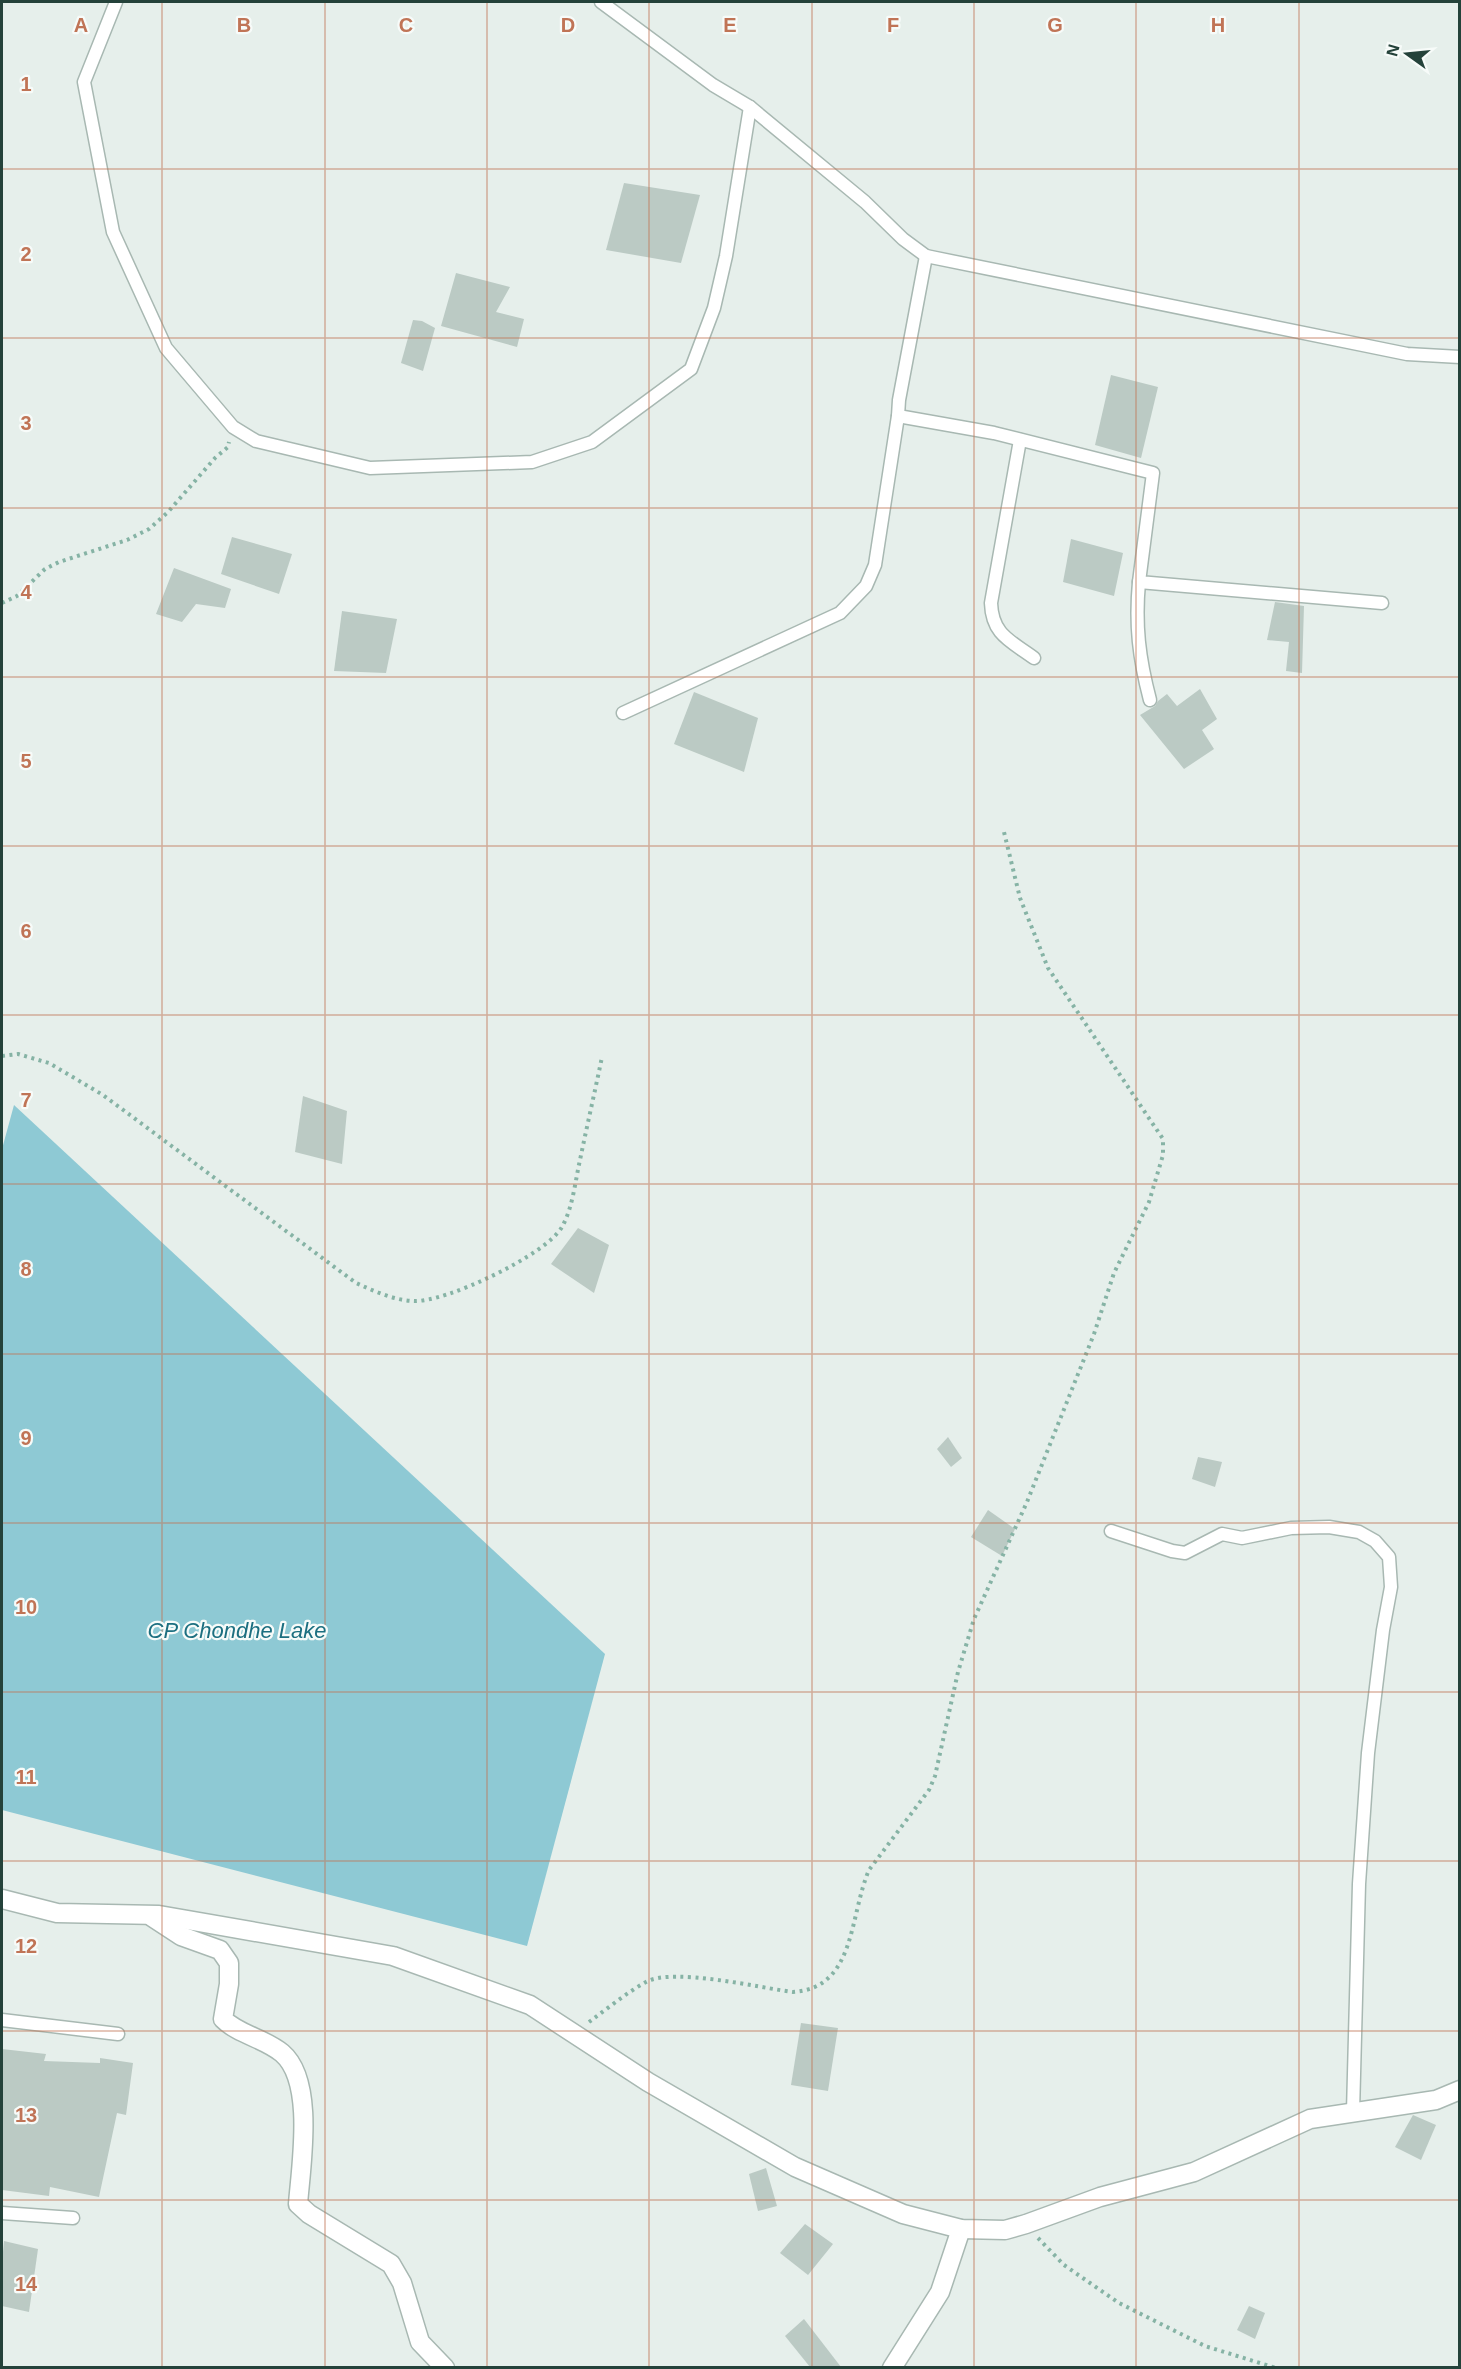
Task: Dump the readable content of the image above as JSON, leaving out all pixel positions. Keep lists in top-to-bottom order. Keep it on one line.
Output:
{"water":["CP Chondhe Lake"],"north":"left","grid":{"columns":["A","B","C","D","E","F","G","H"],"rows":["1","2","3","4","5","6","7","8","9","10","11","12","13","14"]}}
